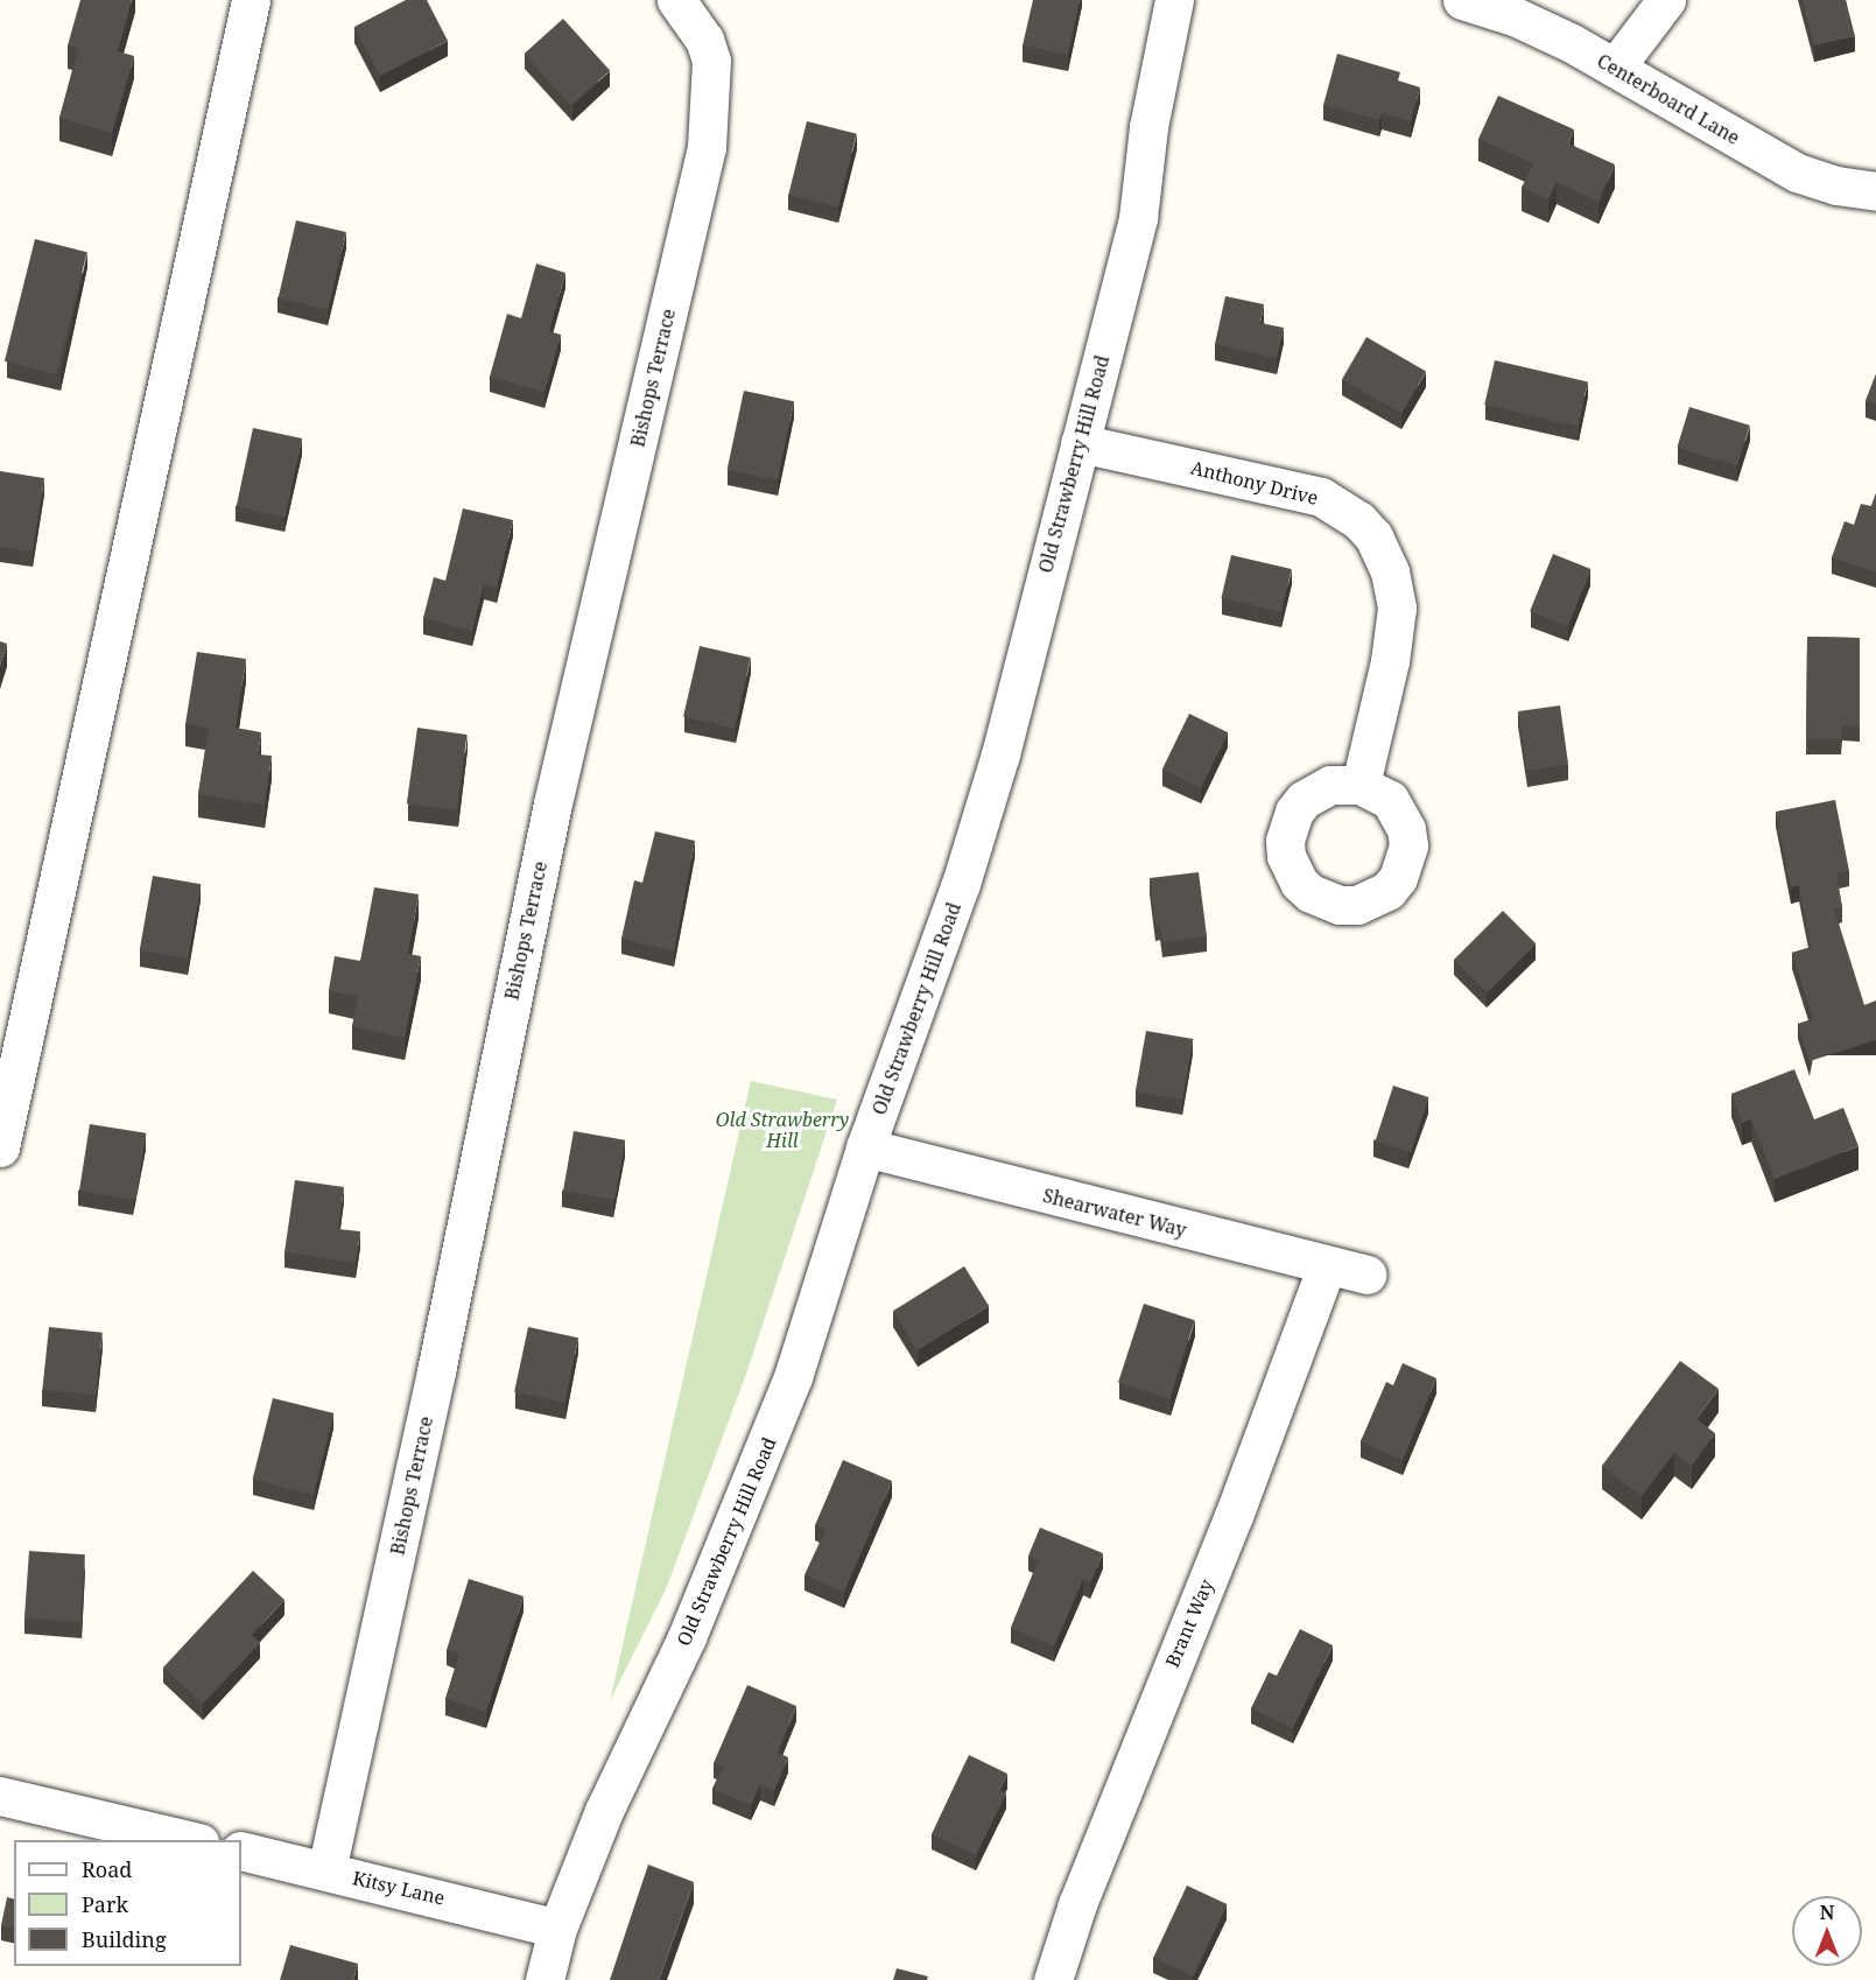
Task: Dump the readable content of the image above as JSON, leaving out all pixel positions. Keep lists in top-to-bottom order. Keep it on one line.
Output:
{"streets":{"street":["Centerboard Lane","Bishops Terrace","Old Strawberry Hill Road","Anthony Drive","Shearwater Way","Brant Way","Kitsy Lane"]},"crossings":[["Bishops Terrace","Kitsy Lane"],["Old Strawberry Hill Road","Anthony Drive"],["Old Strawberry Hill Road","Shearwater Way"],["Old Strawberry Hill Road","Kitsy Lane"],["Shearwater Way","Brant Way"]],"parks":["Old Strawberry Hill"],"legend":["Road","Park","Building"],"north":"top"}
